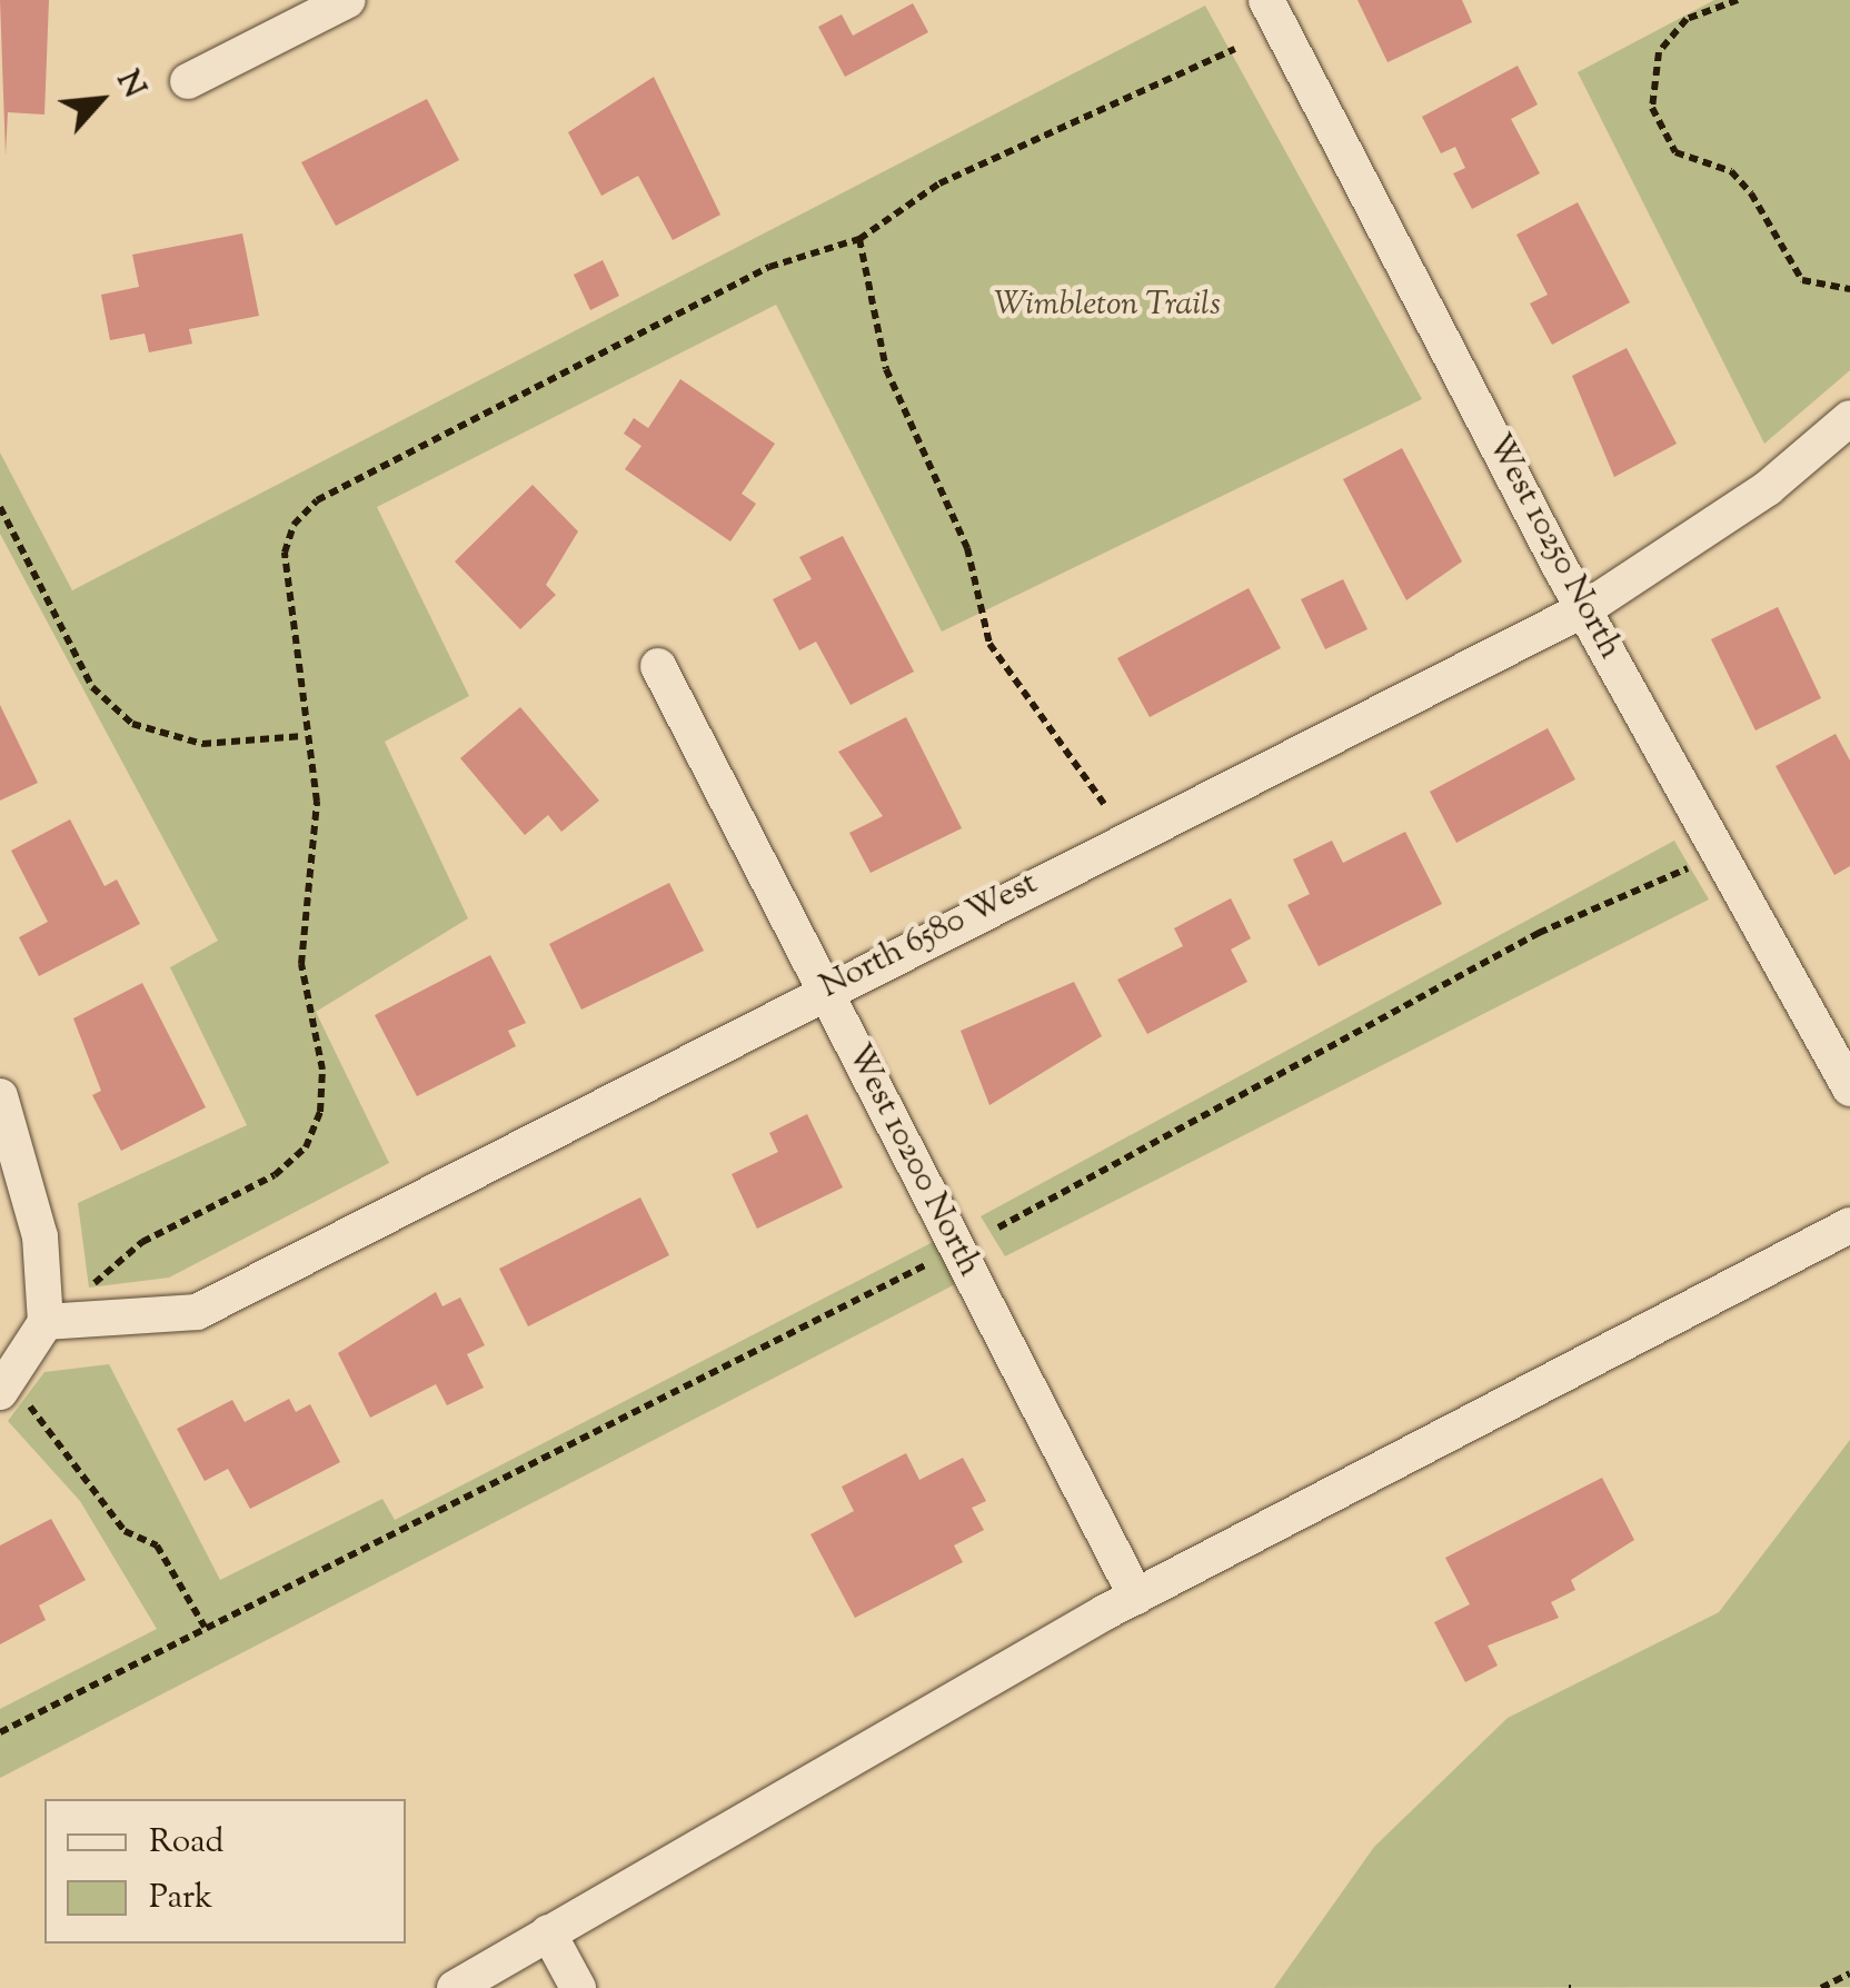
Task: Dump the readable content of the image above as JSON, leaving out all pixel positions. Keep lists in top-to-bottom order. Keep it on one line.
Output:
{"streets":{"street":["West 10250 North","North 6580 West","West 10200 North"]},"crossings":[["West 10250 North","North 6580 West"],["North 6580 West","West 10200 North"]],"parks":["Wimbleton Trails"],"legend":["Road","Park"],"north":"top right"}
